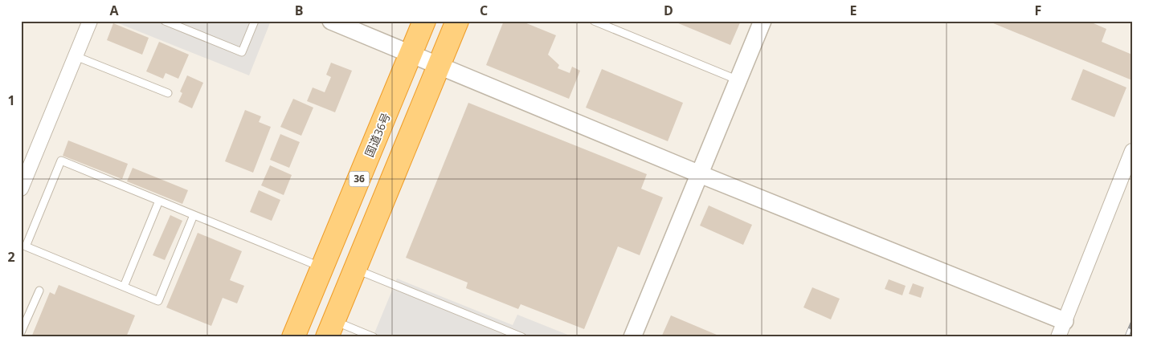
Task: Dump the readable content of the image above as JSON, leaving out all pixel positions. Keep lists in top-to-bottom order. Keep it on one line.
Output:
{"streets":{"highway":["国道36号","36"]},"grid":{"columns":["A","B","C","D","E","F"],"rows":["1","2"]}}
